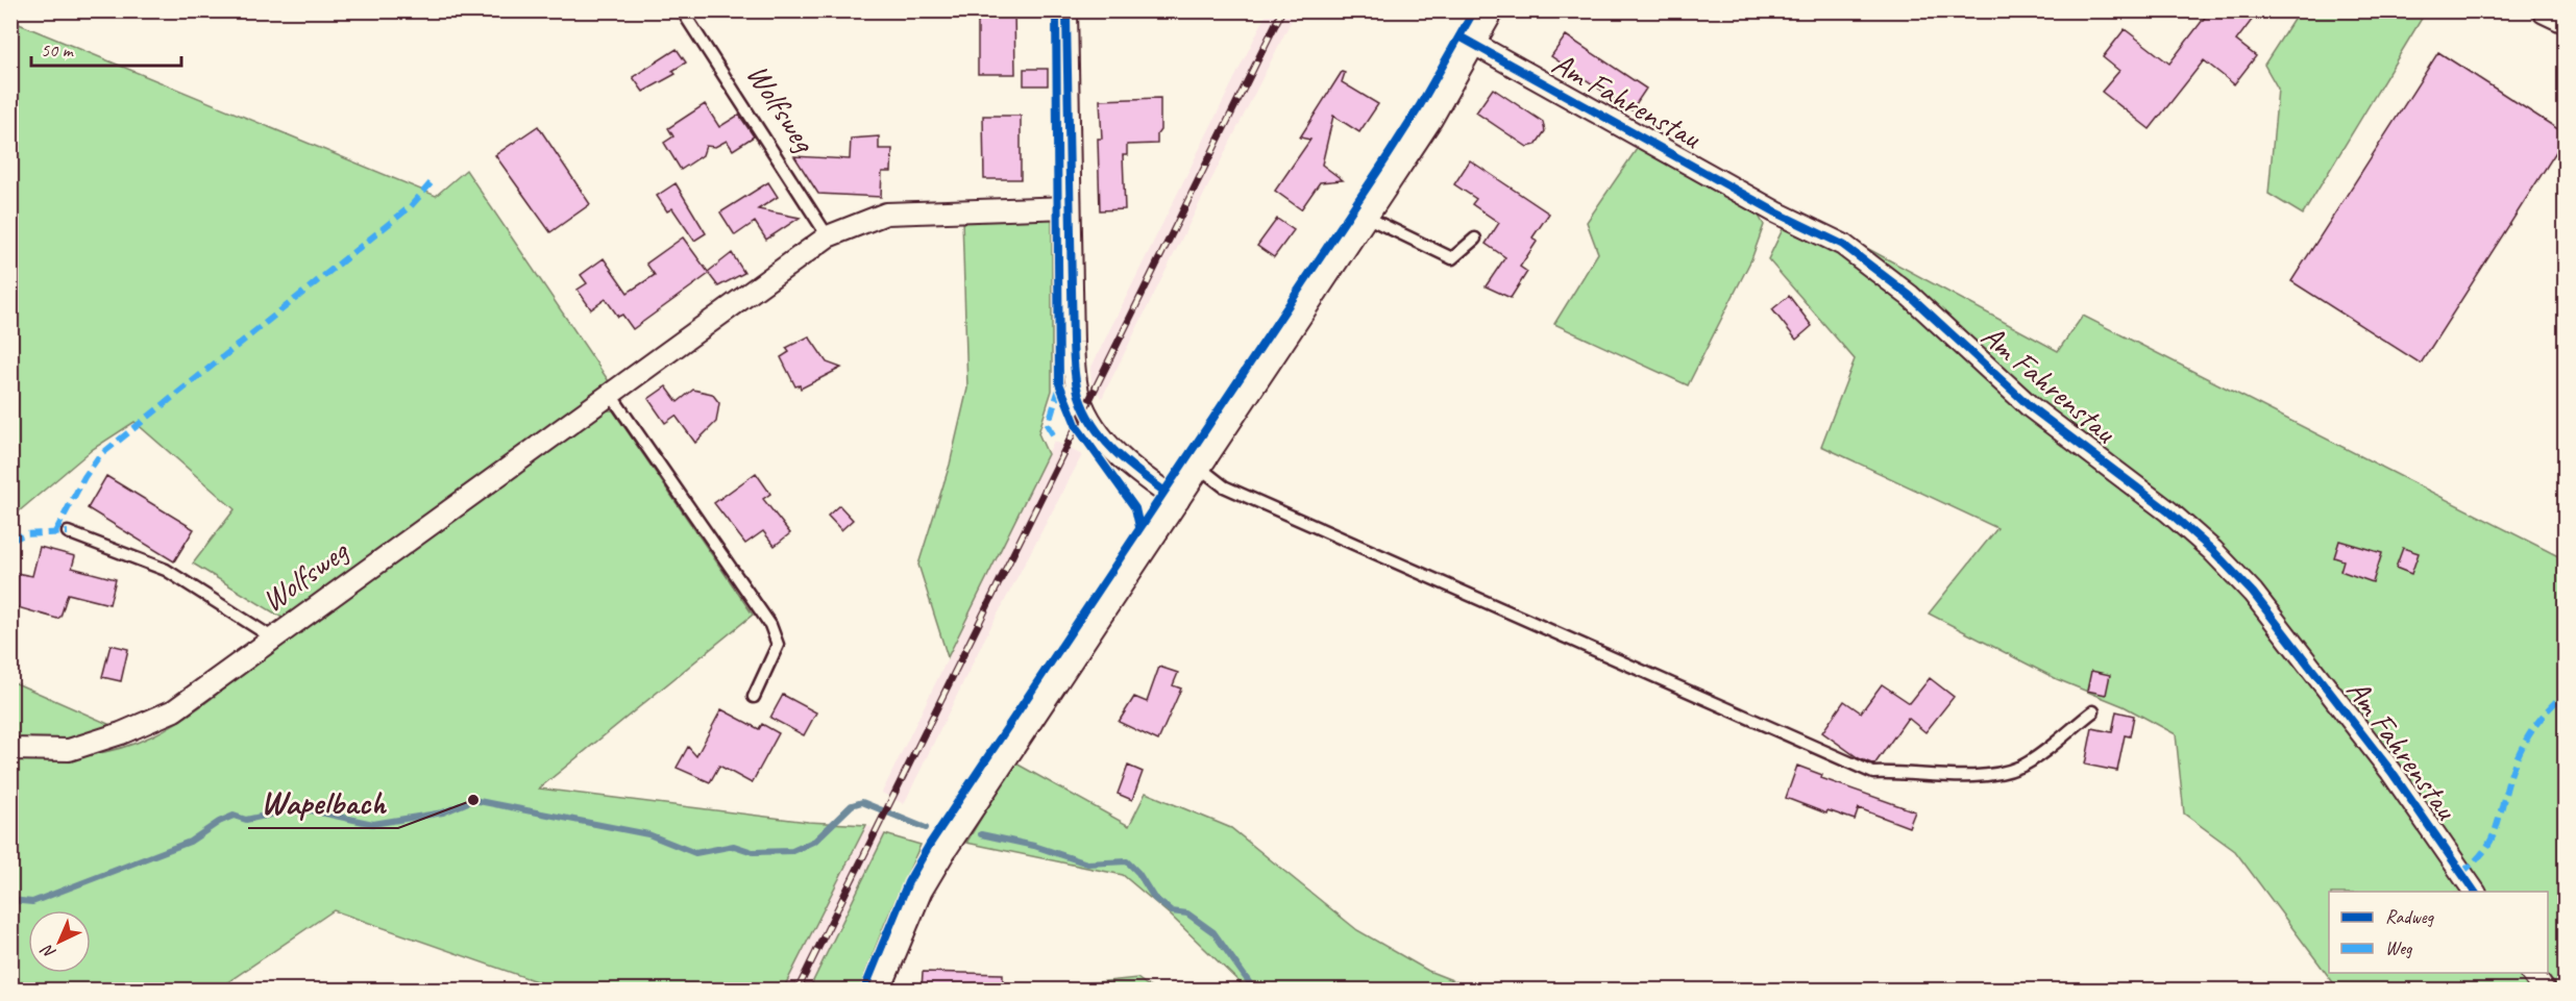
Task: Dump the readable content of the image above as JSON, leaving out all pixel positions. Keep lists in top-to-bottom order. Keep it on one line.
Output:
{"streets":{"street":["Am Fahrenstau","Wolfsweg"]},"places":["Wapelbach"],"legend":["Radweg","Weg"],"scale_bar":"50 m","north":"bottom left"}
